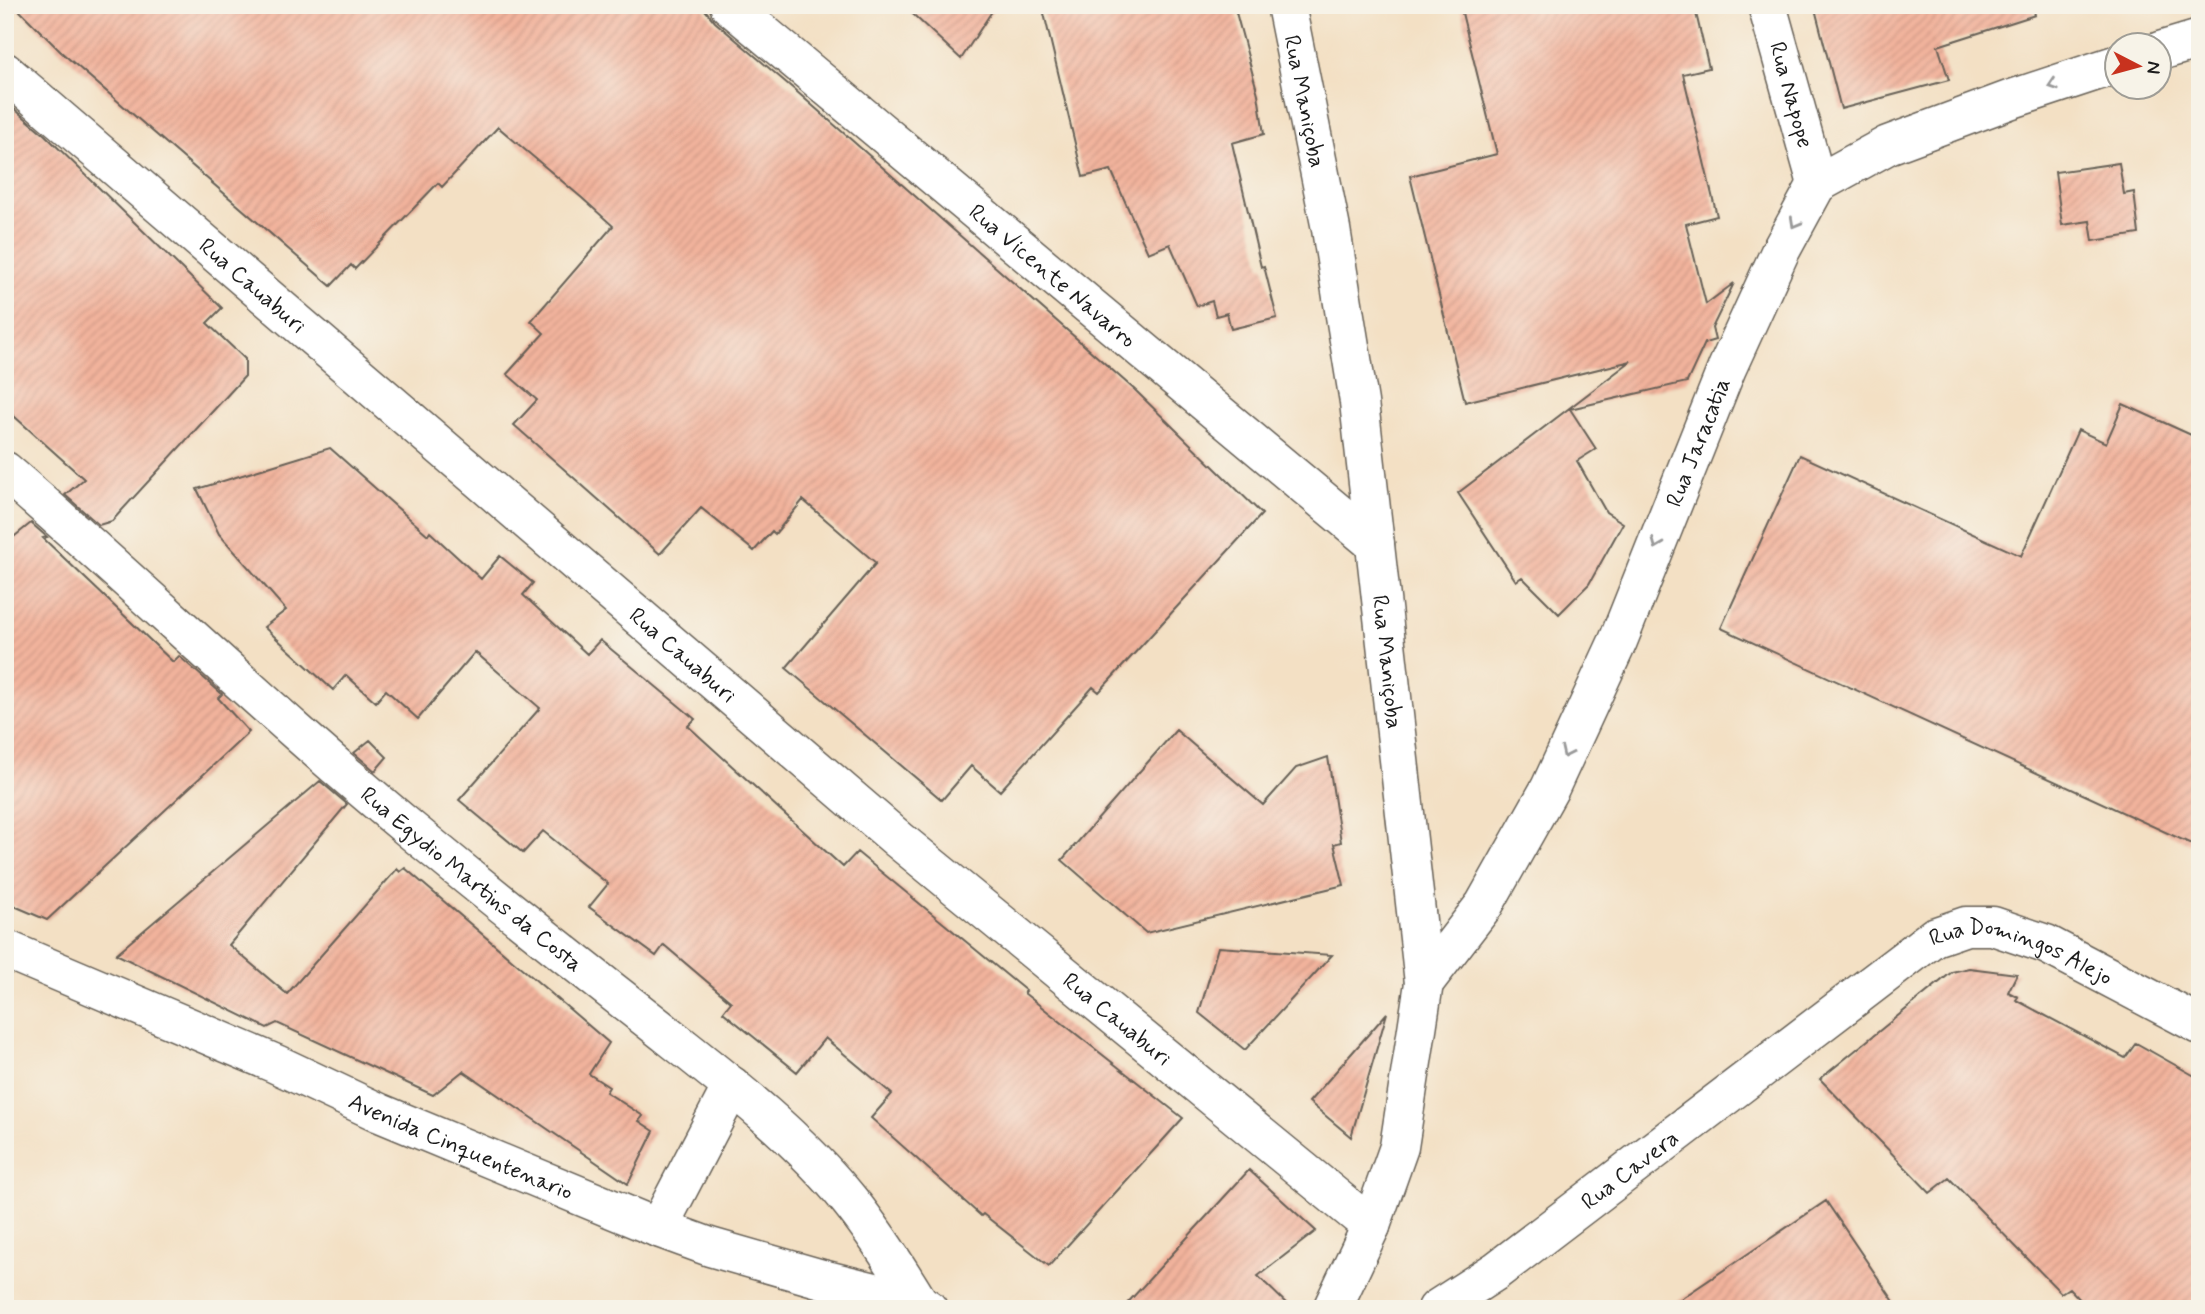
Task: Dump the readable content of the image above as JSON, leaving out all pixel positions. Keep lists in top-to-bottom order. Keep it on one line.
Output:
{"streets":{"street":["Rua Napope","Rua Maniçoba","Rua Vicente Navarro","Rua Cauaburi","Rua Jaracatia","Rua Egydio Martins da Costa","Rua Domingos Alejo","Avenida Cinquentenario","Rua Cavera"]},"crossings":[["Rua Napope","Rua Jaracatia"],["Rua Maniçoba","Rua Vicente Navarro"],["Rua Maniçoba","Rua Cauaburi"],["Rua Maniçoba","Rua Jaracatia"],["Rua Egydio Martins da Costa","Avenida Cinquentenario"],["Rua Domingos Alejo","Rua Cavera"]],"one_way":["Rua Jaracatia"],"north":"right"}
